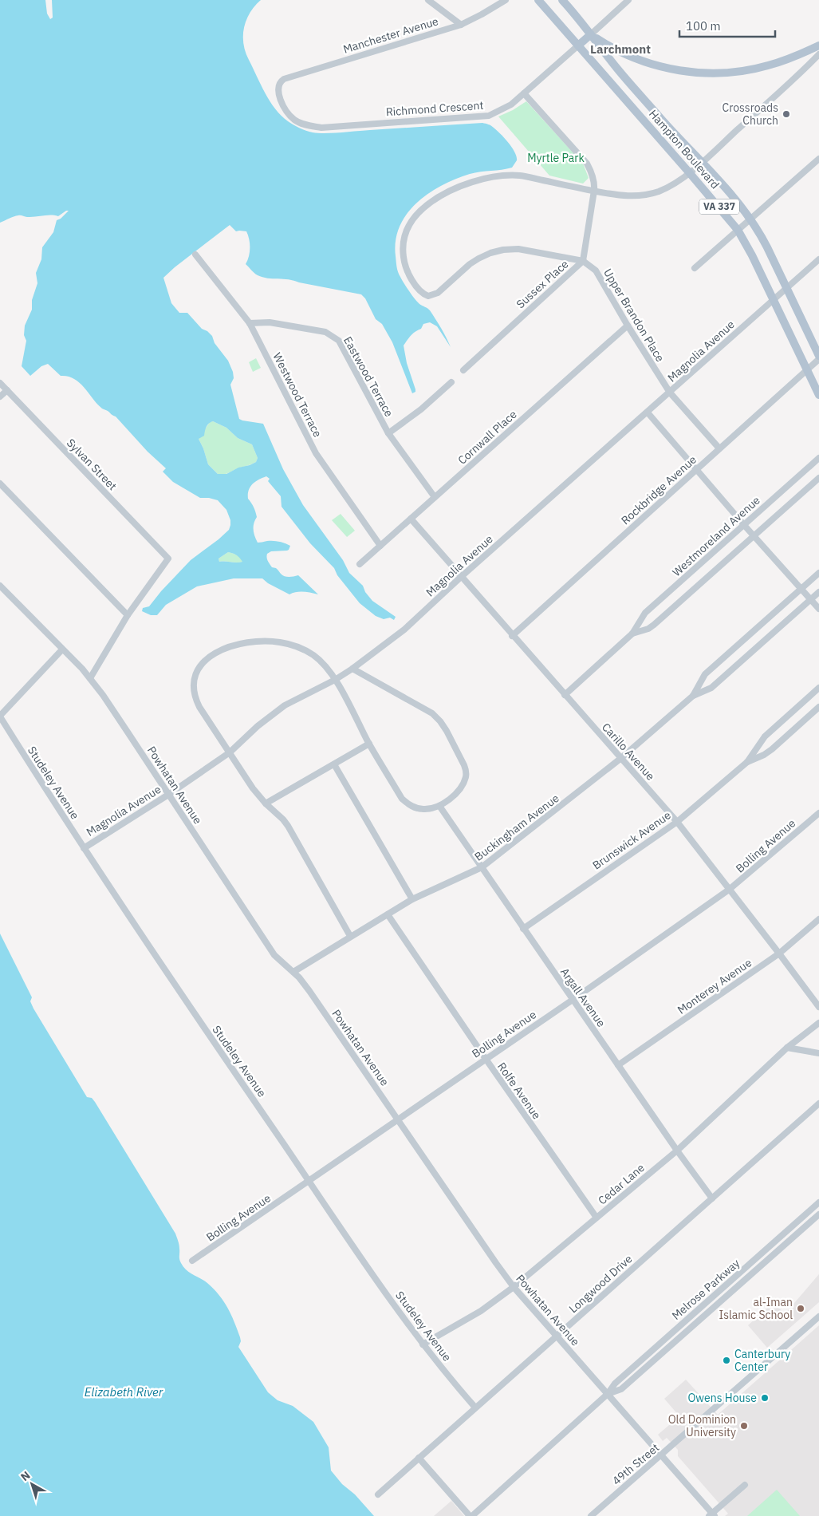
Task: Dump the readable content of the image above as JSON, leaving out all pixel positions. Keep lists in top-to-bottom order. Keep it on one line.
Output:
{"streets":{"main road":["Richmond Crescent","Hampton Boulevard","VA 337"],"street":["Manchester Avenue","Sussex Place","Upper Brandon Place","Magnolia Avenue","Eastwood Terrace","Westwood Terrace","Cornwall Place","Sylvan Street","Rockbridge Avenue","Westmoreland Avenue","Carillo Avenue","Studeley Avenue","Powhatan Avenue","Buckingham Avenue","Brunswick Avenue","Bolling Avenue","Monterey Avenue","Argall Avenue","Rolfe Avenue","Cedar Lane","Longwood Drive","Melrose Parkway","49th Street"]},"crossings":[["Manchester Avenue","Richmond Crescent"],["Richmond Crescent","Hampton Boulevard"],["Hampton Boulevard","Magnolia Avenue"],["Hampton Boulevard","Rockbridge Avenue"],["Sussex Place","Upper Brandon Place"],["Upper Brandon Place","Magnolia Avenue"],["Upper Brandon Place","Cornwall Place"],["Upper Brandon Place","Rockbridge Avenue"],["Magnolia Avenue","Carillo Avenue"],["Magnolia Avenue","Studeley Avenue"],["Magnolia Avenue","Powhatan Avenue"],["Eastwood Terrace","Westwood Terrace"],["Eastwood Terrace","Cornwall Place"],["Westwood Terrace","Cornwall Place"],["Cornwall Place","Carillo Avenue"],["Rockbridge Avenue","Carillo Avenue"],["Westmoreland Avenue","Carillo Avenue"],["Carillo Avenue","Buckingham Avenue"],["Carillo Avenue","Brunswick Avenue"],["Carillo Avenue","Bolling Avenue"],["Carillo Avenue","Monterey Avenue"],["Studeley Avenue","Bolling Avenue"],["Studeley Avenue","Cedar Lane"],["Studeley Avenue","Longwood Drive"],["Powhatan Avenue","Buckingham Avenue"],["Powhatan Avenue","Bolling Avenue"],["Powhatan Avenue","Cedar Lane"],["Powhatan Avenue","Longwood Drive"],["Powhatan Avenue","Melrose Parkway"],["Powhatan Avenue","49th Street"],["Buckingham Avenue","Argall Avenue"],["Buckingham Avenue","Rolfe Avenue"],["Brunswick Avenue","Argall Avenue"],["Bolling Avenue","Argall Avenue"],["Bolling Avenue","Rolfe Avenue"],["Monterey Avenue","Argall Avenue"],["Argall Avenue","Cedar Lane"],["Argall Avenue","Longwood Drive"],["Rolfe Avenue","Cedar Lane"]],"districts":["Larchmont"],"water":["Elizabeth River"],"parks":["Myrtle Park"],"places":["Crossroads Church","al-Iman Islamic School","Canterbury Center","Owens House","Old Dominion University"],"scale_bar":"100 m","north":"top left"}
